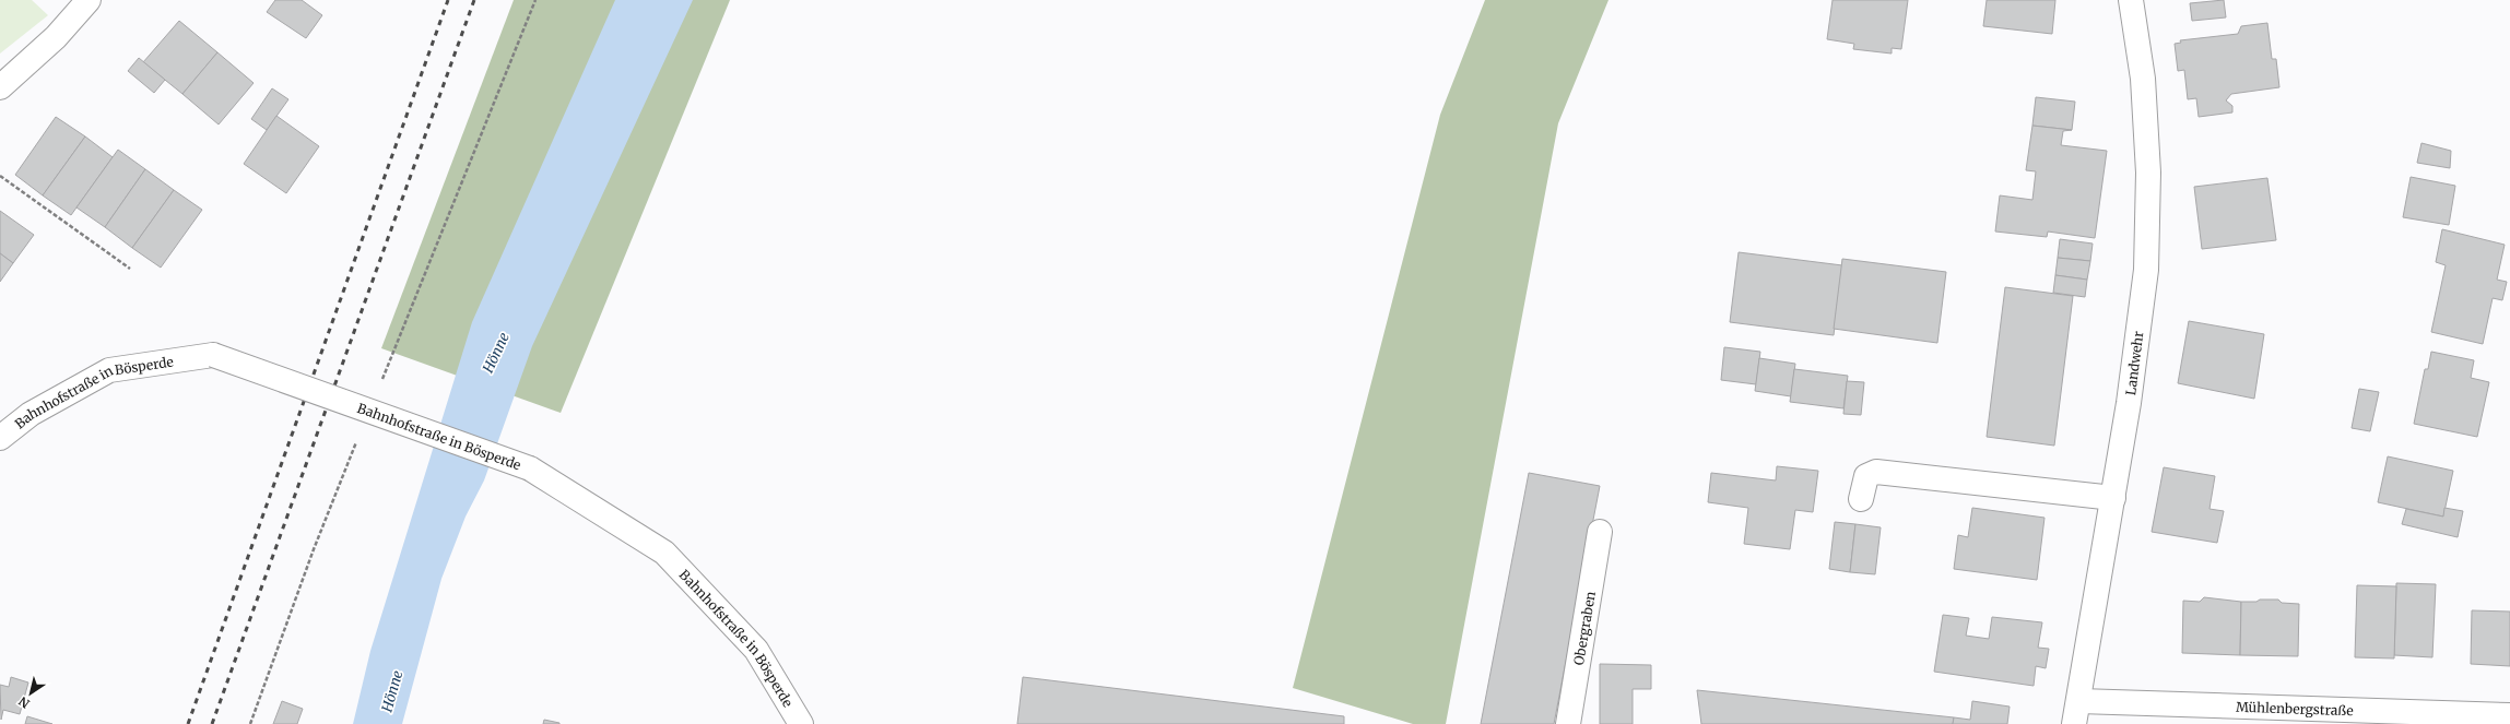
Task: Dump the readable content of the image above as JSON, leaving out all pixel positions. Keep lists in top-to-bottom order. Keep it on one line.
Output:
{"streets":{"street":["Landwehr","Bahnhofstraße in Bösperde","Obergraben","Mühlenbergstraße"]},"crossings":[["Landwehr","Mühlenbergstraße"]],"water":["Hönne"],"north":"bottom left"}
